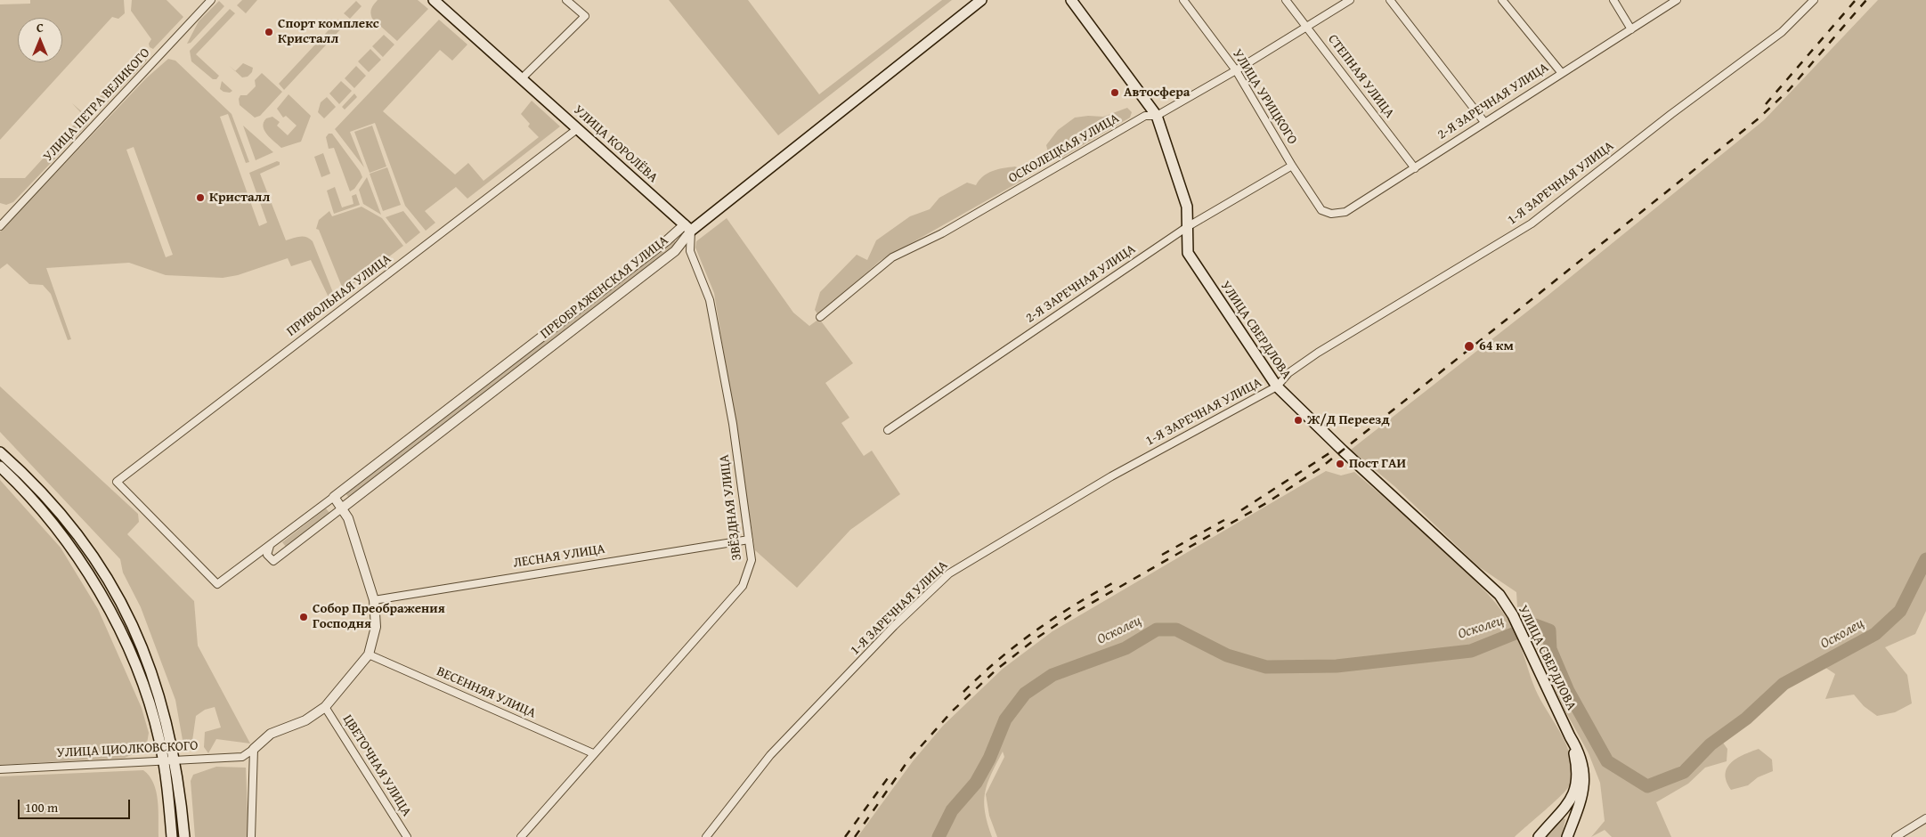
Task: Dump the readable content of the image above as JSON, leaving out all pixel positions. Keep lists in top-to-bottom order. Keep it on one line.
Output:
{"streets":{"main road":["УЛИЦА КОРОЛЁВА","ПРЕОБРАЖЕНСКАЯ УЛИЦА","УЛИЦА СВЕРДЛОВА"],"street":["СТЕПНАЯ УЛИЦА","УЛИЦА УРИЦКОГО","2-Я ЗАРЕЧНАЯ УЛИЦА","УЛИЦА ПЕТРА ВЕЛИКОГО","ОСКОЛЕЦКАЯ УЛИЦА","1-Я ЗАРЕЧНАЯ УЛИЦА","ПРИВОЛЬНАЯ УЛИЦА","ЗВЁЗДНАЯ УЛИЦА","ЛЕСНАЯ УЛИЦА","ВЕСЕННЯЯ УЛИЦА","УЛИЦА ЦИОЛКОВСКОГО","ЦВЕТОЧНАЯ УЛИЦА"]},"crossings":[["СТЕПНАЯ УЛИЦА","2-Я ЗАРЕЧНАЯ УЛИЦА"],["СТЕПНАЯ УЛИЦА","ОСКОЛЕЦКАЯ УЛИЦА"],["УЛИЦА УРИЦКОГО","2-Я ЗАРЕЧНАЯ УЛИЦА"],["УЛИЦА УРИЦКОГО","ОСКОЛЕЦКАЯ УЛИЦА"],["2-Я ЗАРЕЧНАЯ УЛИЦА","УЛИЦА СВЕРДЛОВА"],["УЛИЦА КОРОЛЁВА","ПРЕОБРАЖЕНСКАЯ УЛИЦА"],["УЛИЦА КОРОЛЁВА","ПРИВОЛЬНАЯ УЛИЦА"],["УЛИЦА КОРОЛЁВА","ЗВЁЗДНАЯ УЛИЦА"],["ОСКОЛЕЦКАЯ УЛИЦА","УЛИЦА СВЕРДЛОВА"],["1-Я ЗАРЕЧНАЯ УЛИЦА","УЛИЦА СВЕРДЛОВА"],["ПРЕОБРАЖЕНСКАЯ УЛИЦА","ПРИВОЛЬНАЯ УЛИЦА"],["ПРЕОБРАЖЕНСКАЯ УЛИЦА","ЗВЁЗДНАЯ УЛИЦА"],["ЗВЁЗДНАЯ УЛИЦА","ЛЕСНАЯ УЛИЦА"],["ЗВЁЗДНАЯ УЛИЦА","ВЕСЕННЯЯ УЛИЦА"]],"water":["Осколец"],"places":["Спорт комплекс Кристалл","Автосфера","Кристалл","64 км","Ж/Д Переезд","Пост ГАИ","Собор Преображения Господня"],"scale_bar":"100 m","north":"top"}
